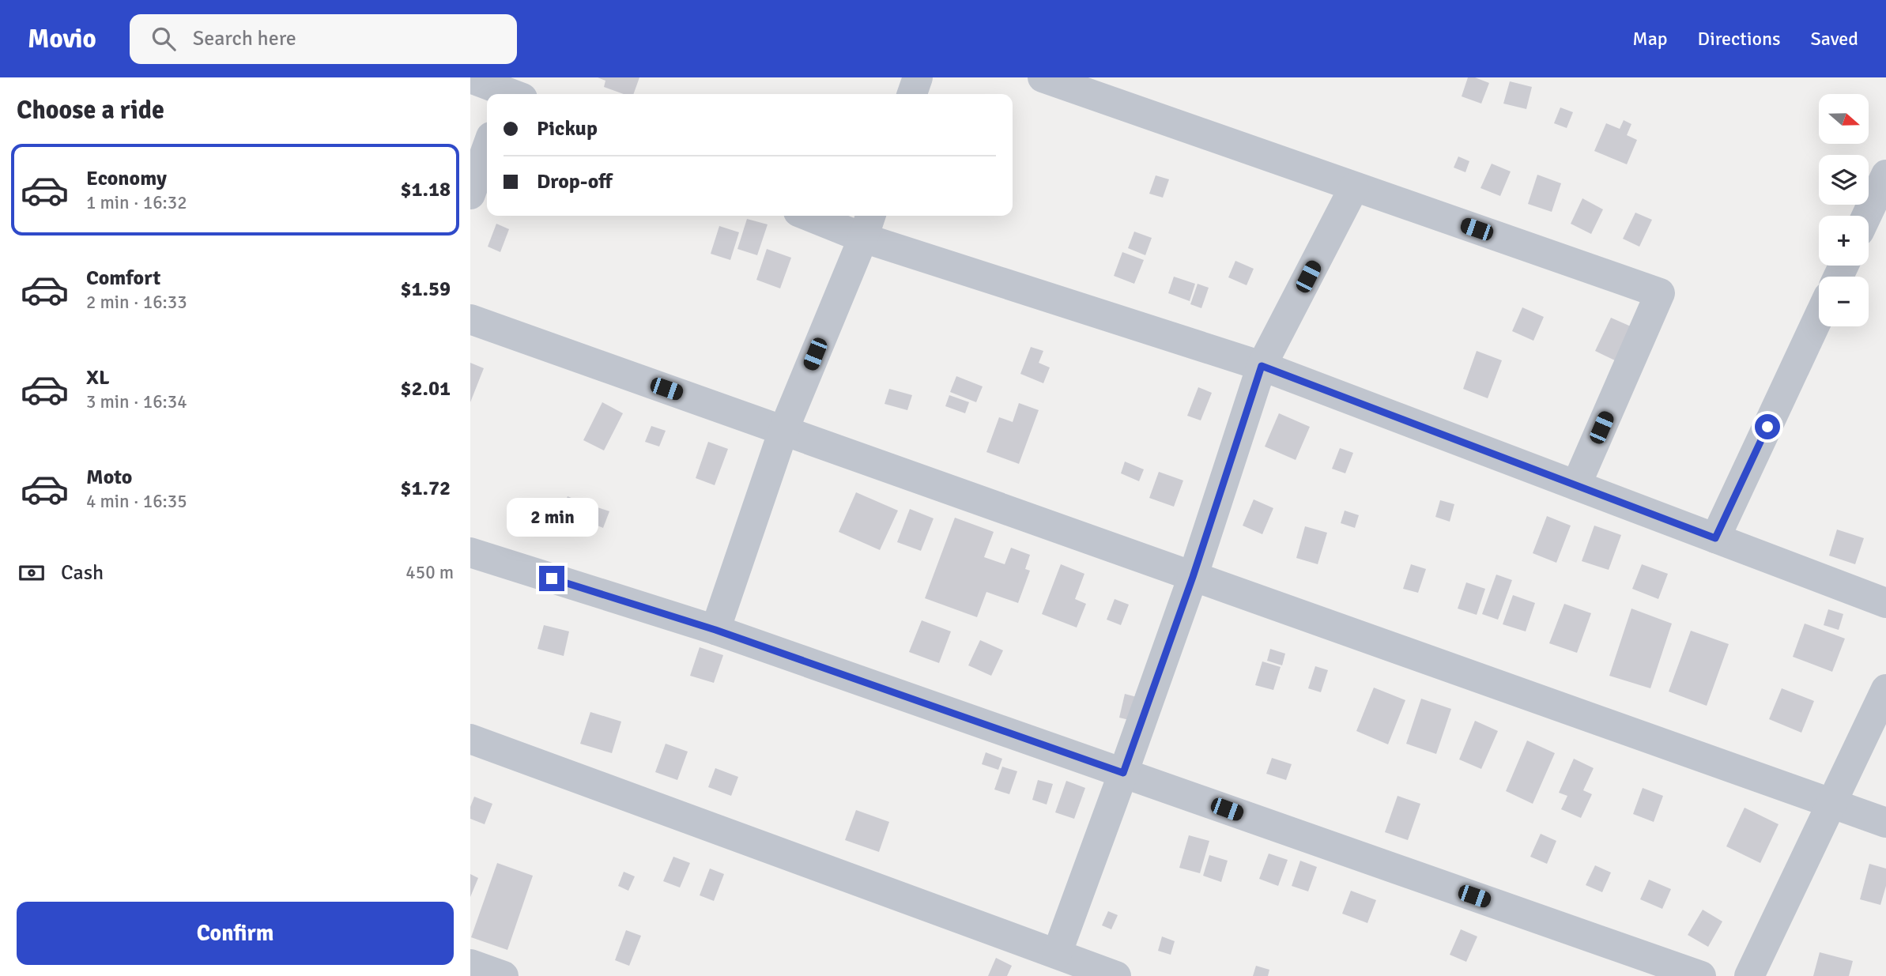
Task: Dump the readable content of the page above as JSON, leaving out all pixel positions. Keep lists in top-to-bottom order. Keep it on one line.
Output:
{"north":"right","page":{"header":"Movio","search":"Search here","nav":["Map","Directions","Saved"],"heading":"Choose a ride","map_buttons":["+","−"],"banner":["Pickup","Drop-off"],"list":[{"name":"Economy","note":"1 min · 16:32","value":"$1.18"},{"name":"Comfort","note":"2 min · 16:33","value":"$1.59"},{"name":"XL","note":"3 min · 16:34","value":"$2.01"},{"name":"Moto","note":"4 min · 16:35","value":"$1.72"}],"bubble":"2 min","pay":["Cash","450 m"],"buttons":"Confirm"}}
